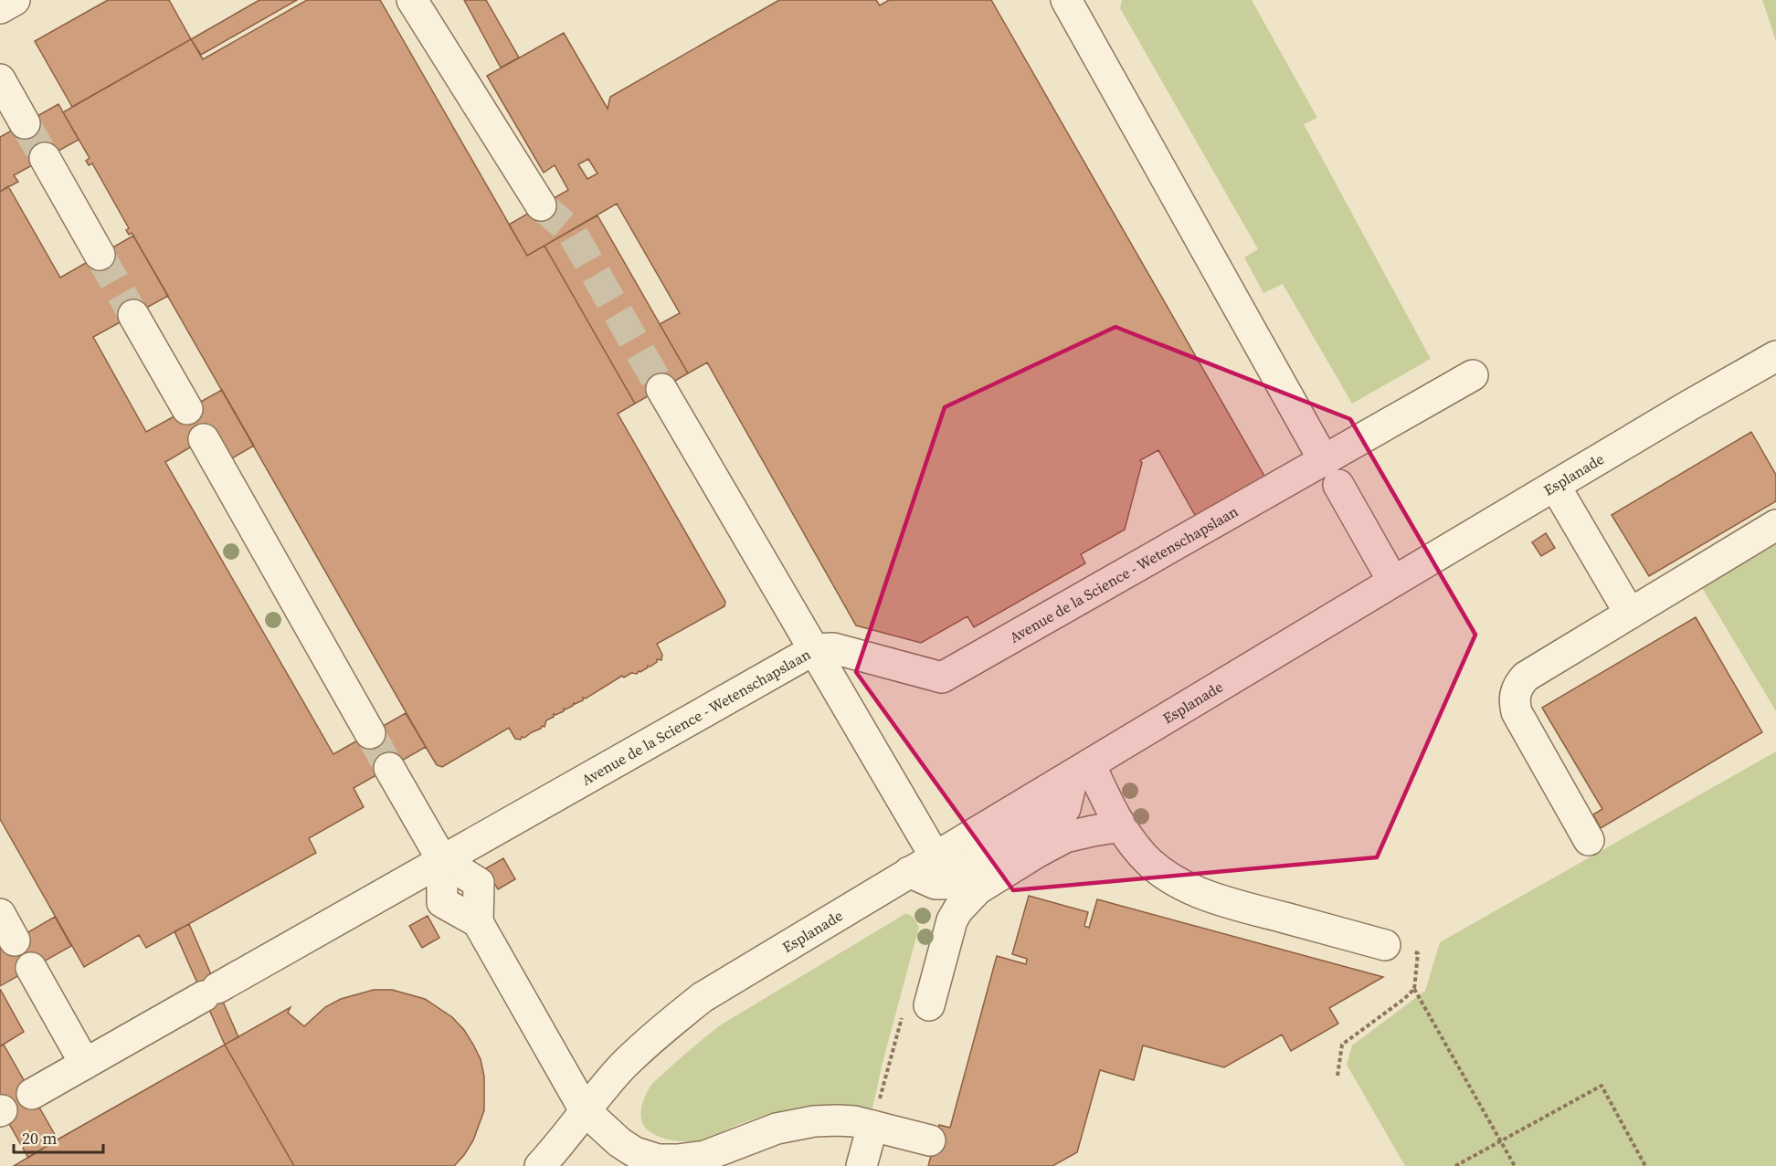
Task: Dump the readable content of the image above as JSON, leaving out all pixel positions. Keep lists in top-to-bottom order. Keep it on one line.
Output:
{"streets":{"street":["Esplanade","Avenue de la Science - Wetenschapslaan"]},"scale_bar":"20 m"}
